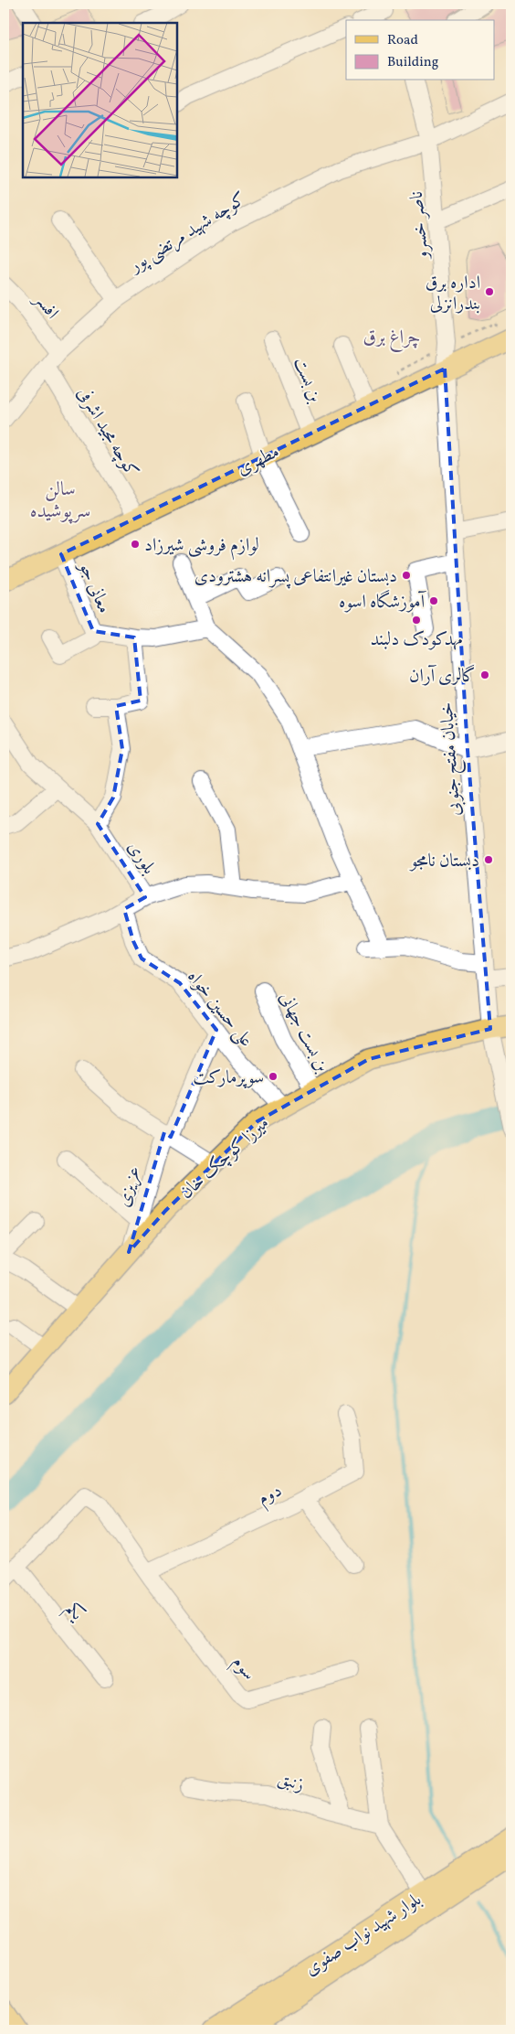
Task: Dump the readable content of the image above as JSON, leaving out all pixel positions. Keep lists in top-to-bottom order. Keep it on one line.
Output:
{"streets":{"main road":["مطهری","میرزا کوچک خان","بلوار شهید نواب صفوی"],"street":["ناصر خسرو","کوچه شهید مرتضی پور","افسر","بن بست","کوچه مجید اشرفی","معانی جو","خیابان مفتح جنوبی","بلوری","علی حسین خواه","بن بست جهانی","عزیزی","دوم","یکم","سوم","زنبق"]},"crossings":[["ناصر خسرو","کوچه شهید مرتضی پور"],["ناصر خسرو","مطهری"],["ناصر خسرو","خیابان مفتح جنوبی"],["کوچه شهید مرتضی پور","افسر"],["کوچه شهید مرتضی پور","کوچه مجید اشرفی"],["بن بست","مطهری"],["کوچه مجید اشرفی","مطهری"],["مطهری","معانی جو"],["مطهری","خیابان مفتح جنوبی"],["خیابان مفتح جنوبی","میرزا کوچک خان"],["علی حسین خواه","میرزا کوچک خان"],["علی حسین خواه","عزیزی"],["بن بست جهانی","میرزا کوچک خان"],["میرزا کوچک خان","عزیزی"],["دوم","سوم"]],"districts":["چراغ برق","سالن سرپوشیده"],"places":["اداره برق بندرانزلی","لوازم فروشی شیرزاد","دبستان غیرانتفاعی پسرانه هشترودی","آموزشگاه اسوه","مهدکودک دلبند","گالری آران","دبستان نامجو","سوپرمارکت"],"legend":["Road","Building"]}
